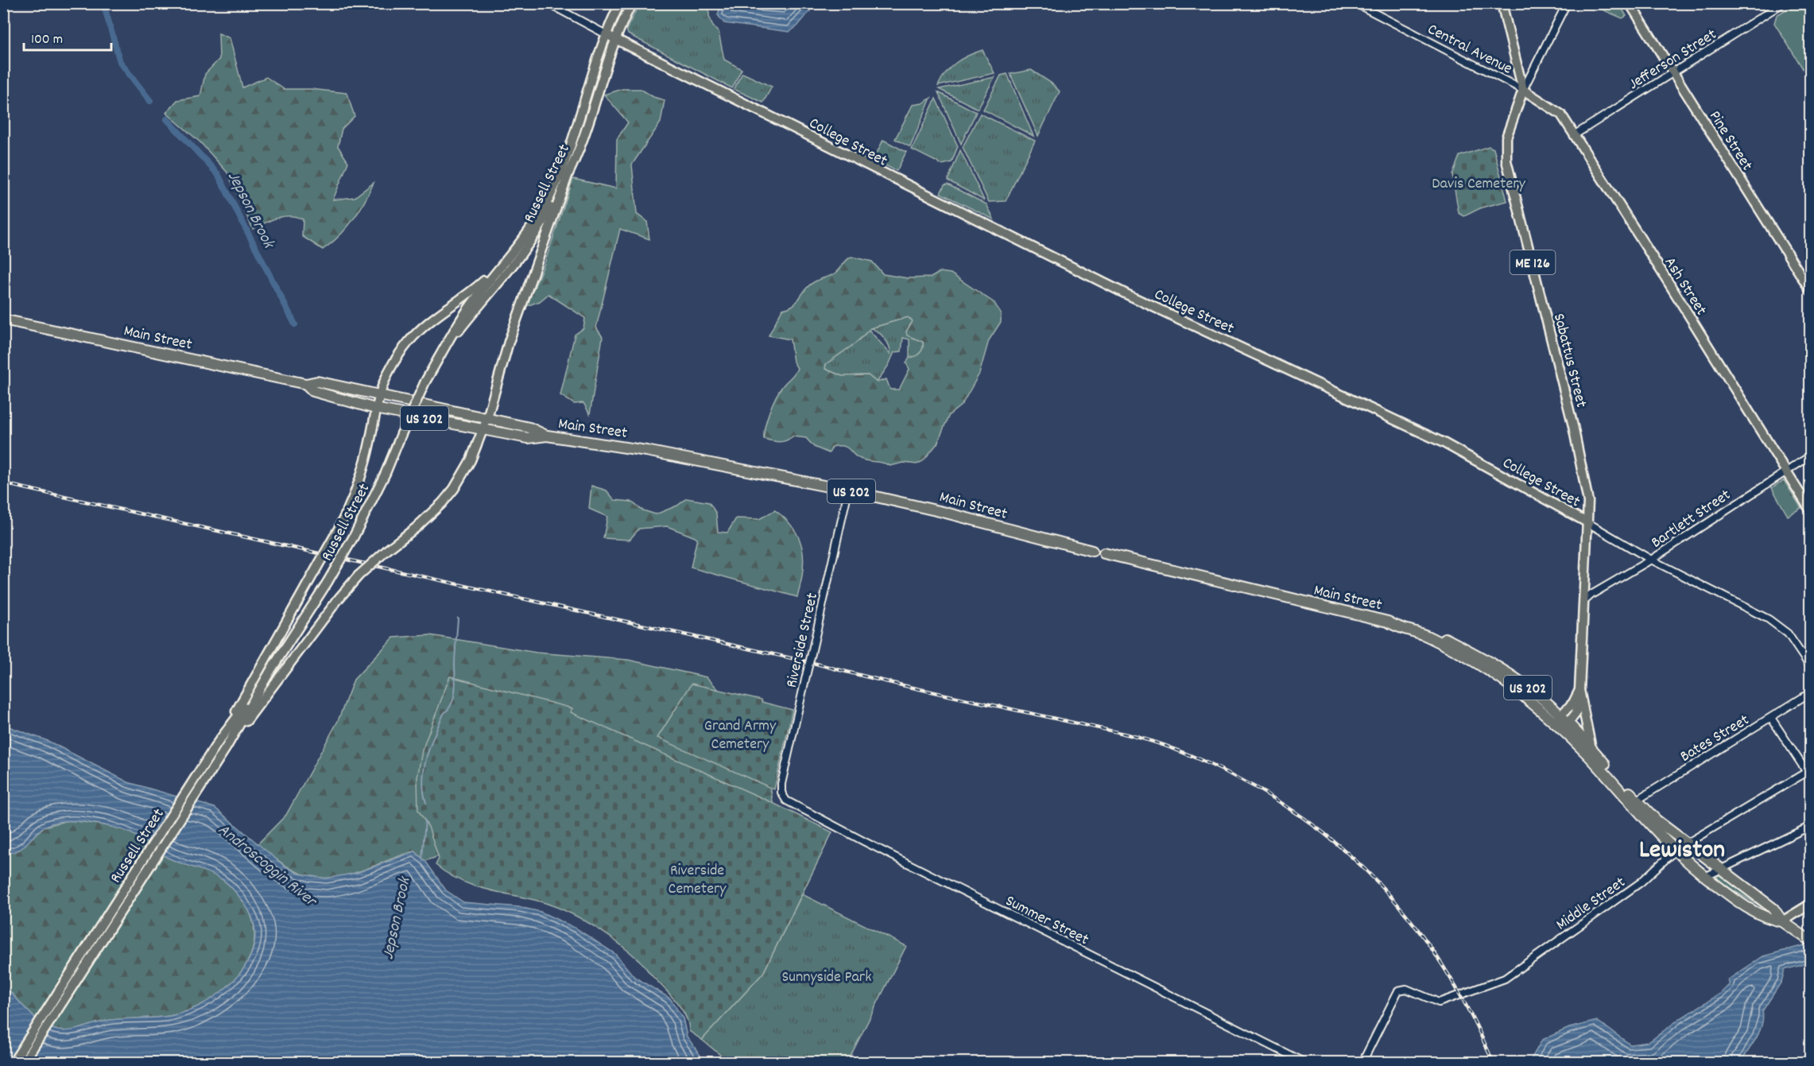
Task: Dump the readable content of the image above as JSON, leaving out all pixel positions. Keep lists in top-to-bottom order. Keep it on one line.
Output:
{"streets":{"highway":["Main Street","US 202"],"main road":["Pine Street","College Street","Russell Street","ME 126","Ash Street","Sabattus Street"],"street":["Central Avenue","Jefferson Street","Bartlett Street","Riverside Street","Bates Street","Middle Street","Summer Street"]},"crossings":[["Central Avenue","Ash Street"],["Central Avenue","Sabattus Street"],["Jefferson Street","Pine Street"],["Jefferson Street","Ash Street"],["College Street","Russell Street"],["College Street","Sabattus Street"],["College Street","Bartlett Street"],["Ash Street","Sabattus Street"],["Ash Street","Bartlett Street"],["Main Street","Riverside Street"],["Main Street","Bates Street"],["Main Street","Middle Street"],["Sabattus Street","Bartlett Street"],["Riverside Street","Summer Street"]],"districts":["Lewiston"],"water":["Jepson Brook","Androscoggin River"],"parks":["Davis Cemetery","Grand Army Cemetery","Riverside Cemetery","Sunnyside Park"],"scale_bar":"100 m"}
